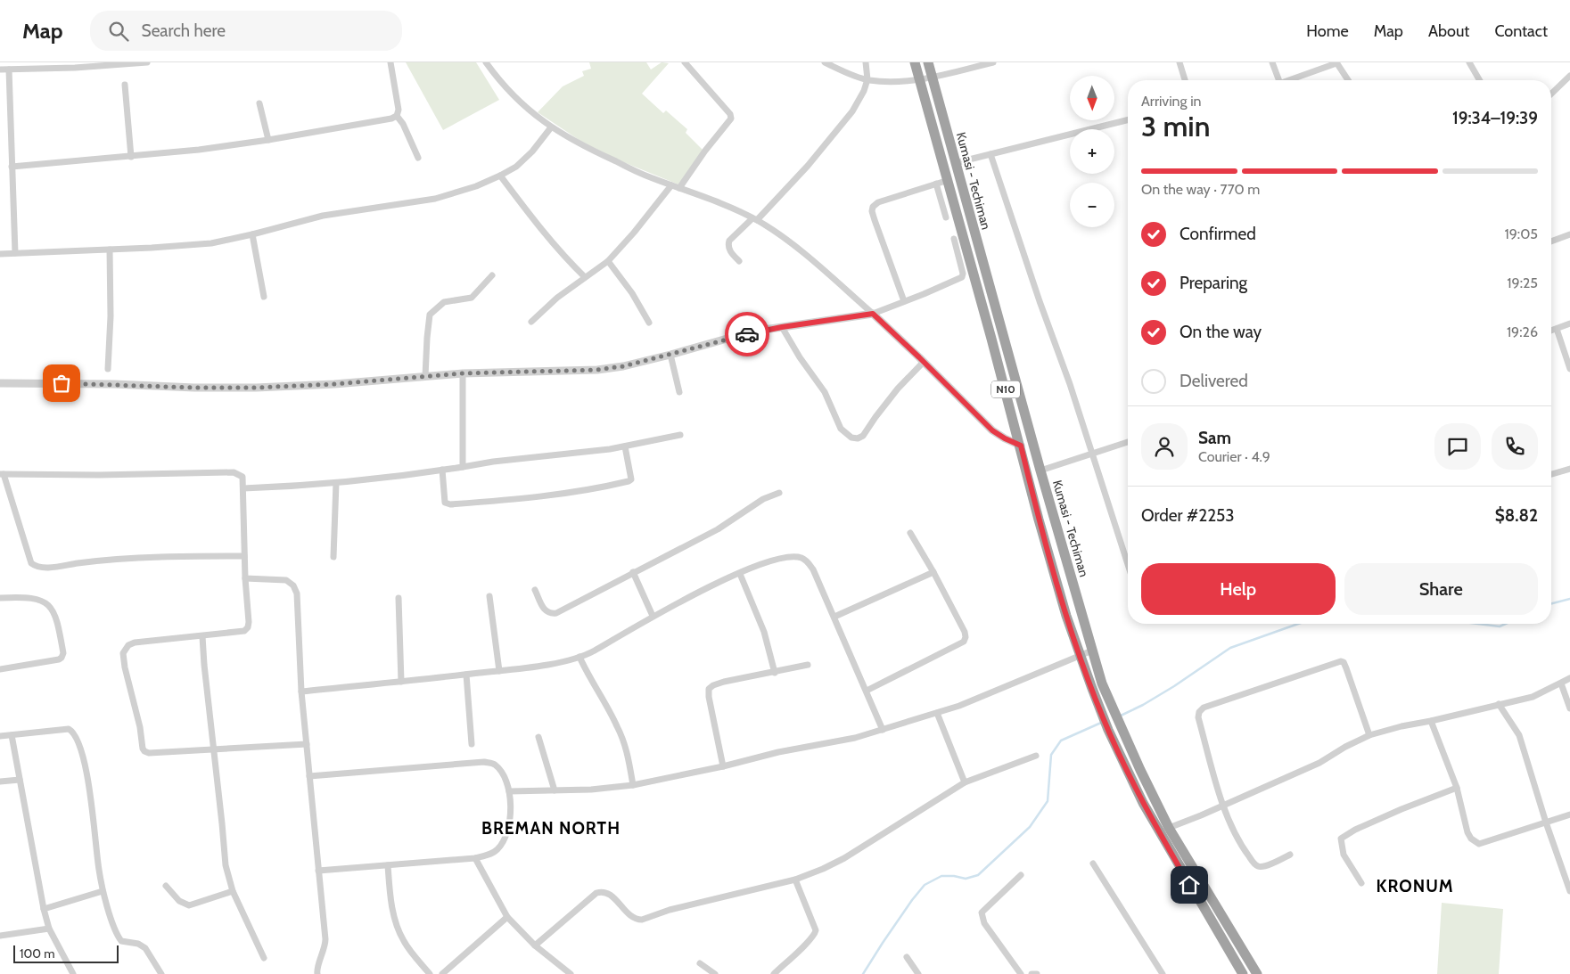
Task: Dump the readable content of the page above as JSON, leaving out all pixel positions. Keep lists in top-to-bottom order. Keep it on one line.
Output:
{"streets":{"highway":["Kumasi - Techiman","N10"]},"districts":["BREMAN NORTH","KRONUM"],"scale_bar":"100 m","north":"bottom","page":{"header":"Map","search":"Search here","nav":["Home","Map","About","Contact"],"map_buttons":["+","−"],"heading":["3 min","Arriving in","19:34–19:39"],"panel":["Sam","Courier · 4.9","Order #2253","$8.82"],"bar":"On the way · 770 m","list":[["Confirmed","19:05"],["Preparing","19:25"],["On the way","19:26"],"Delivered"],"buttons":["Help","Share"],"scale":"100 m"}}
